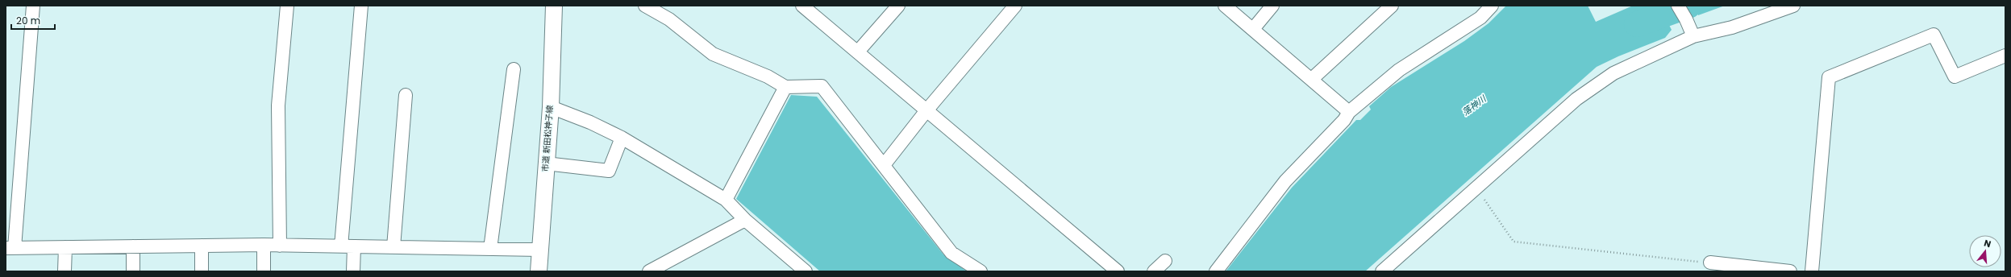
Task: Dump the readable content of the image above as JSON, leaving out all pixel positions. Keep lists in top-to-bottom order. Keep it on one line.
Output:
{"streets":{"street":["市道 新田松神子線"]},"water":["落神川"],"scale_bar":"20 m","north":"top"}
